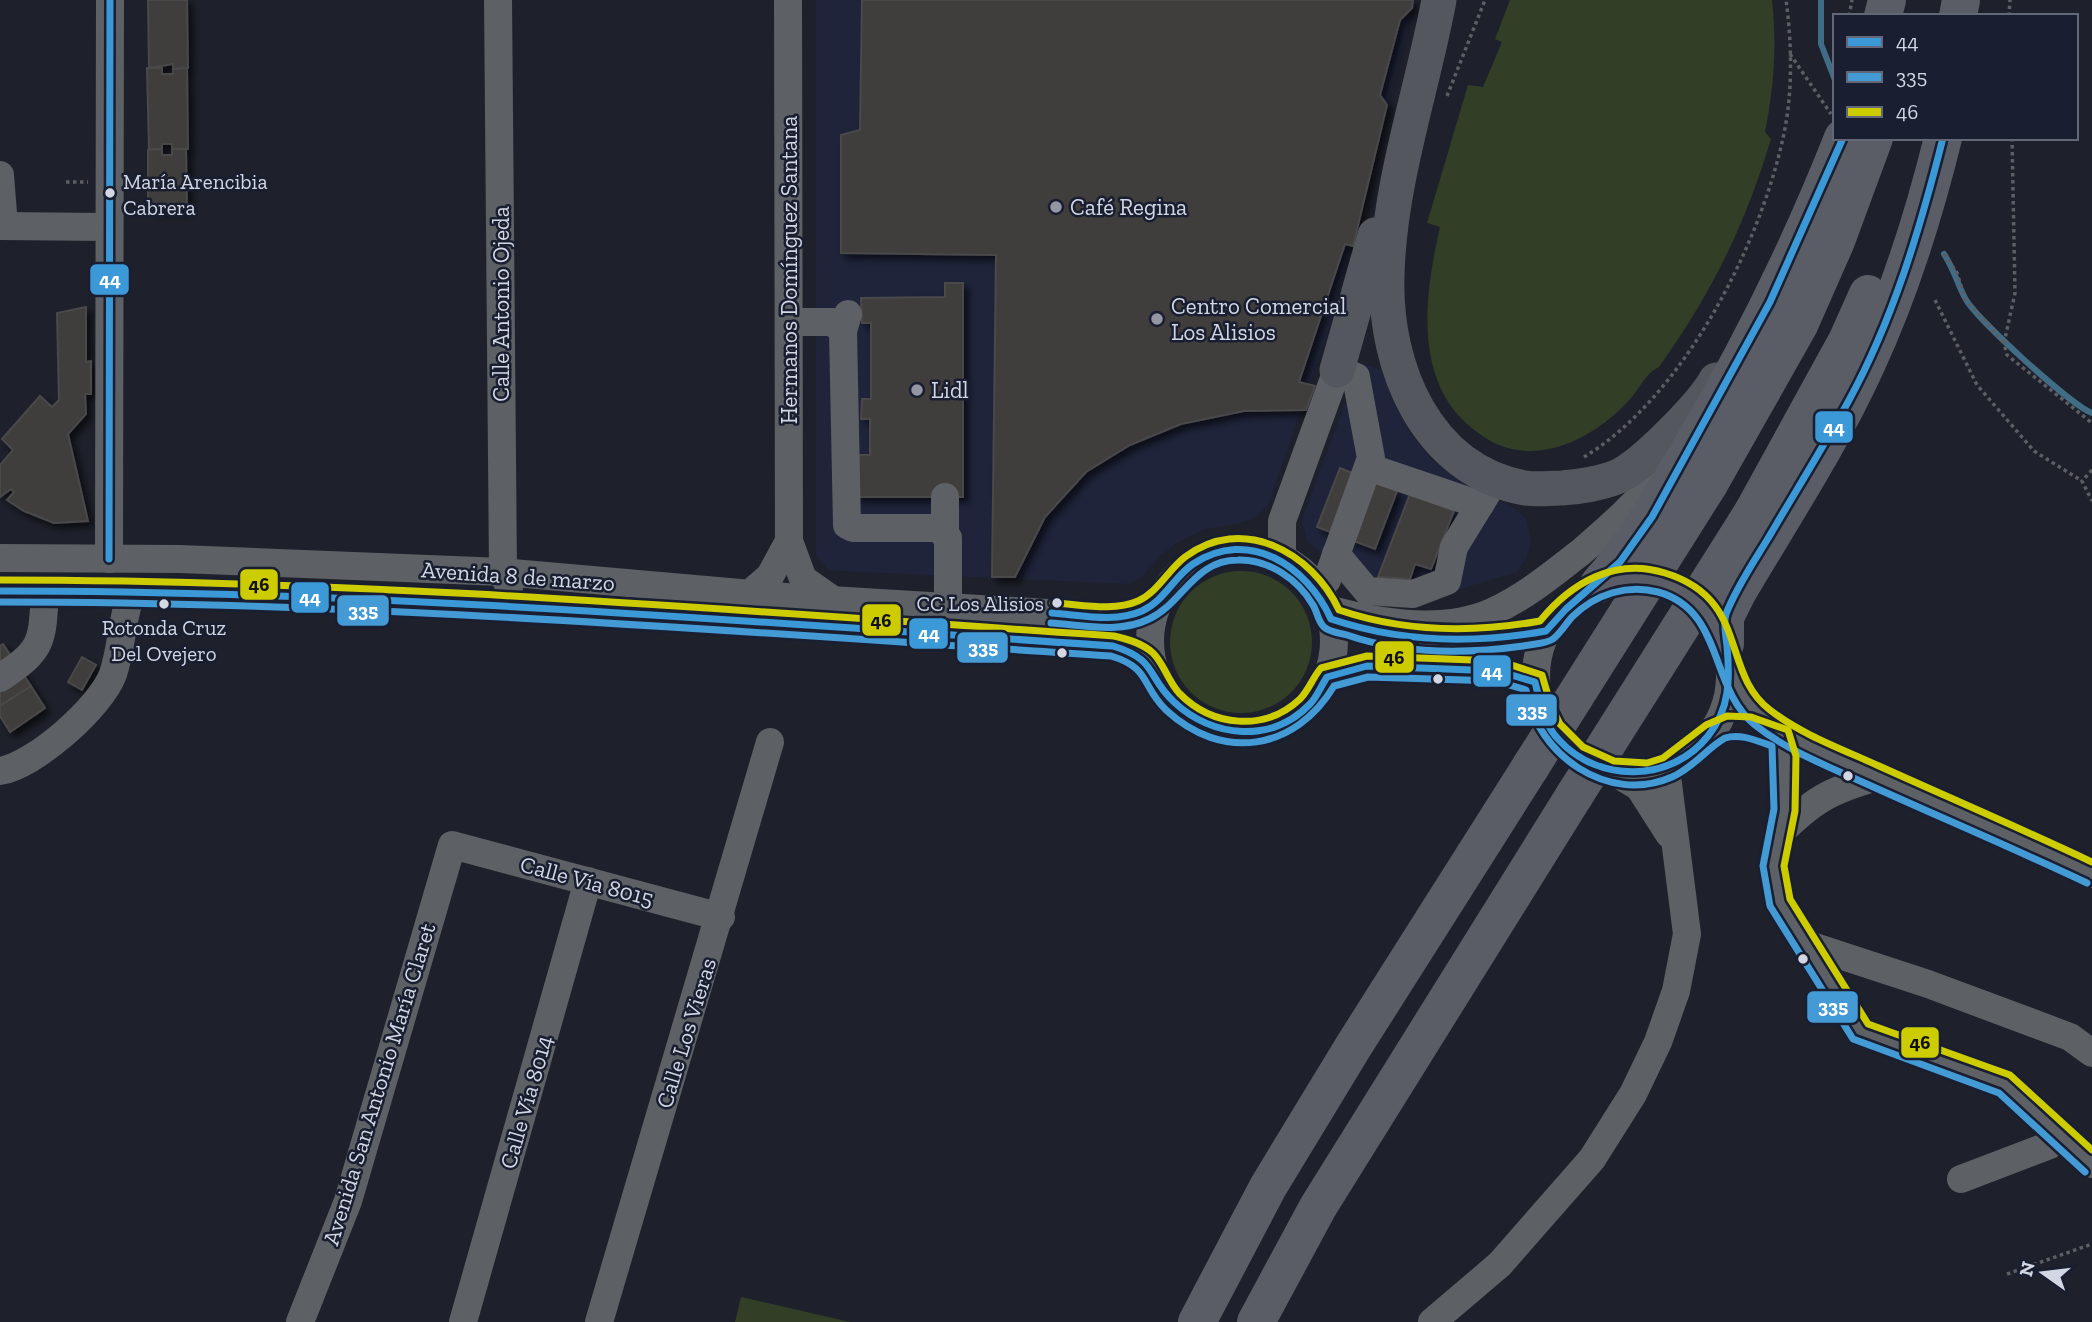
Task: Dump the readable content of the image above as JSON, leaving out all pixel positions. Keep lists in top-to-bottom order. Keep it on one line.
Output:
{"streets":{"street":["Hermanos Domínguez Santana","Calle Antonio Ojeda","Avenida 8 de marzo","Calle Vía 8015","Calle Los Vieras","Avenida San Antonio María Claret","Calle Vía 8014"]},"crossings":[["Hermanos Domínguez Santana","Avenida 8 de marzo"],["Calle Antonio Ojeda","Avenida 8 de marzo"],["Calle Vía 8015","Calle Los Vieras"],["Calle Vía 8015","Avenida San Antonio María Claret"],["Calle Vía 8015","Calle Vía 8014"]],"places":["María Arencibia Cabrera","Café Regina","Centro Comercial Los Alisios","Lidl","CC Los Alisios","Rotonda Cruz Del Ovejero"],"lines":["transit line 44","transit line 46","transit line 335"],"legend":["44","335","46"],"north":"left"}
